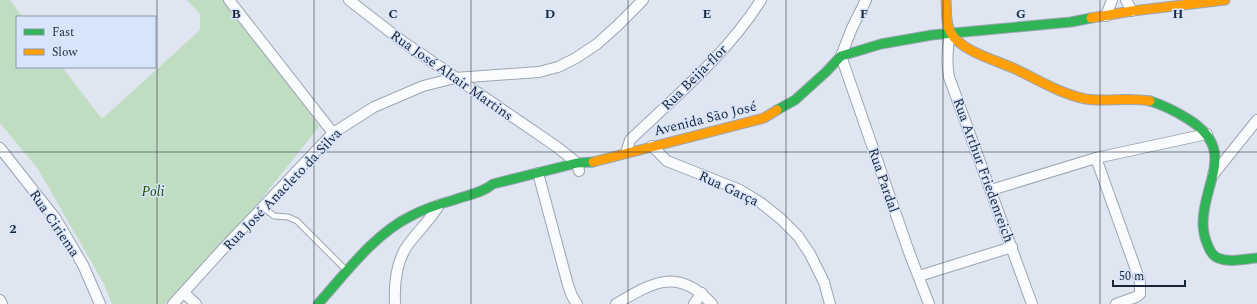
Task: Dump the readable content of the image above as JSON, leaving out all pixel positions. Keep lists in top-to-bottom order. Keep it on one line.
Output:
{"streets":{"main road":["Avenida São José"],"street":["Rua José Altair Martins","Rua Beija-flor","Rua Arthur Friedenreich","Rua Pardal","Rua Garça","Rua José Anacleto da Silva","Rua Ciriema"]},"crossings":[["Rua José Altair Martins","Avenida São José"],["Rua José Altair Martins","Rua José Anacleto da Silva"],["Rua Beija-flor","Avenida São José"],["Avenida São José","Rua Pardal"],["Avenida São José","Rua Garça"]],"parks":["Poli"],"legend":["Fast","Slow"],"scale_bar":"50 m","grid":{"columns":["B","C","D","E","F","G","H"],"rows":["2"]}}
